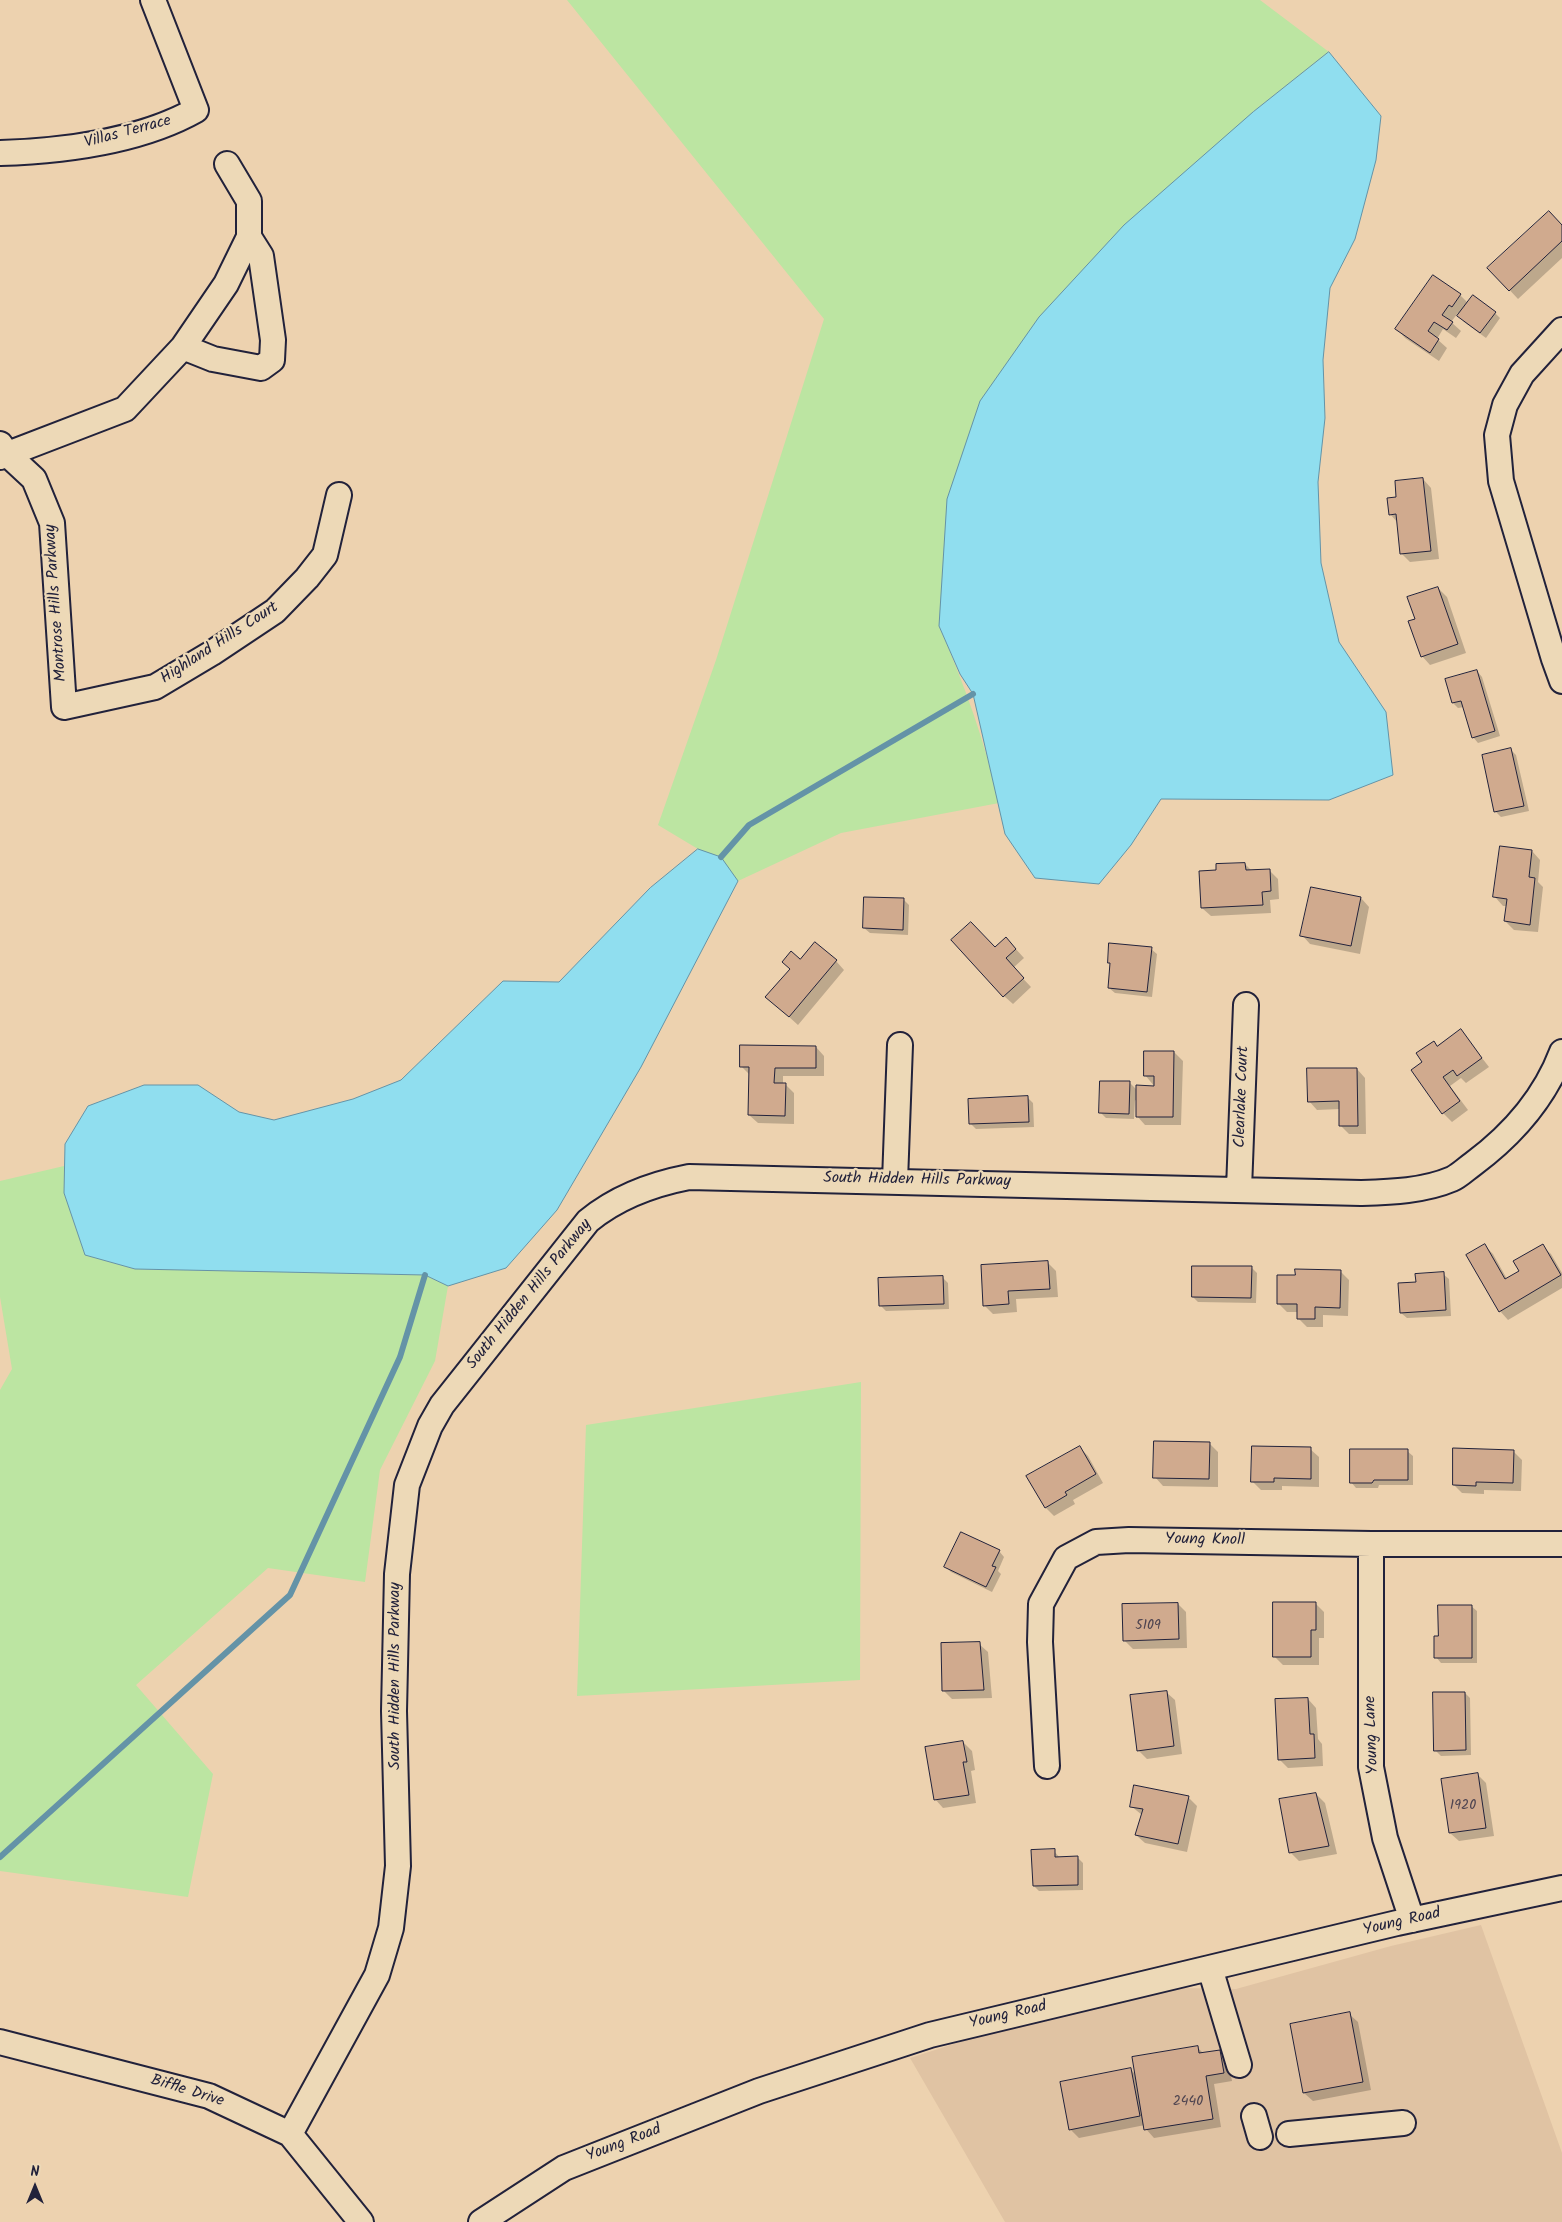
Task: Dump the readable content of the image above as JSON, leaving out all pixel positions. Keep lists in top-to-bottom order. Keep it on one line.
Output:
{"streets":{"street":["Villas Terrace","Montrose Hills Parkway","Highland Hills Court","Clearlake Court","South Hidden Hills Parkway","Young Knoll","Young Lane","Young Road","Biffle Drive"]},"crossings":[["Montrose Hills Parkway","Highland Hills Court"],["Clearlake Court","South Hidden Hills Parkway"],["South Hidden Hills Parkway","Biffle Drive"],["Young Knoll","Young Lane"],["Young Lane","Young Road"]],"house_numbers":["5109","1920","2440"],"north":"top"}
